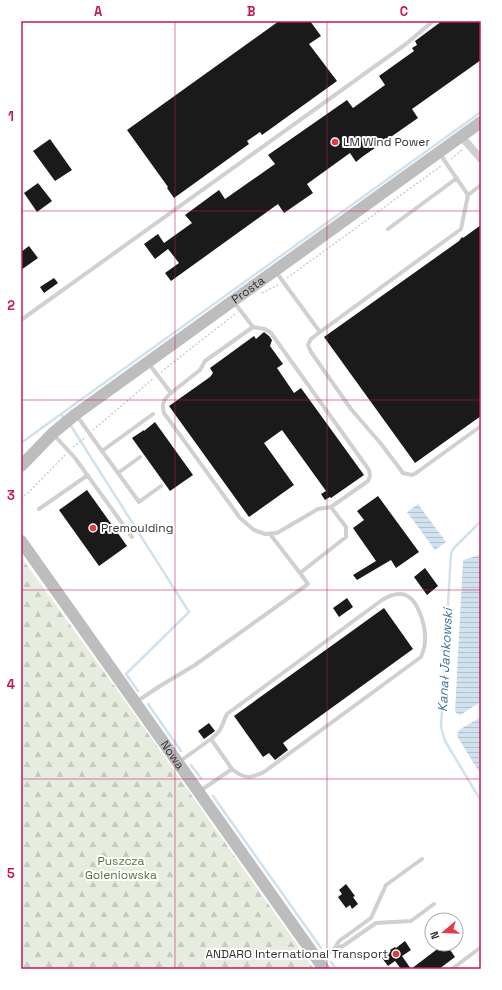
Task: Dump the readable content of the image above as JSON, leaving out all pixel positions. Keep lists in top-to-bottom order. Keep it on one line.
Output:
{"streets":{"street":["Prosta","Nowa"]},"water":["Kanał Jankowski"],"parks":["Puszcza Goleniowska"],"places":["LM Wind Power","Premoulding","ANDARO International Transport"],"north":"left","grid":{"columns":["A","B","C"],"rows":["1","2","3","4","5"]}}
